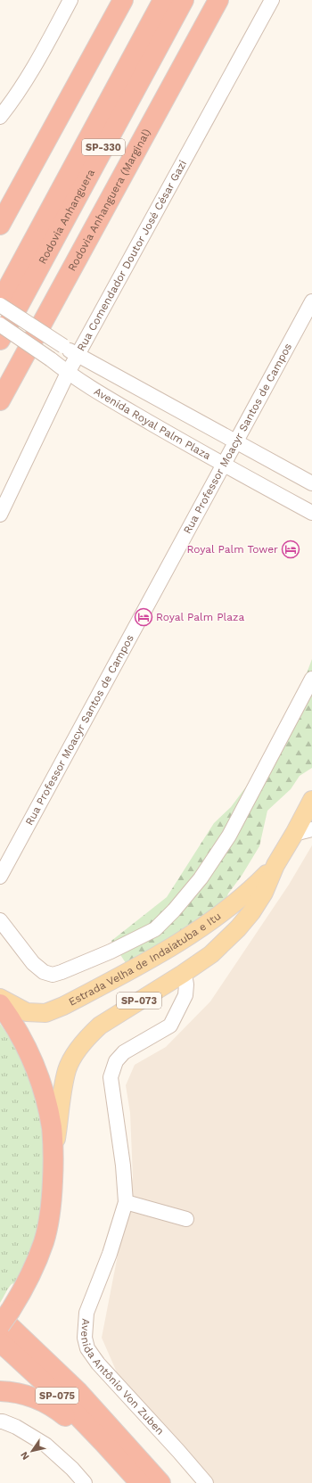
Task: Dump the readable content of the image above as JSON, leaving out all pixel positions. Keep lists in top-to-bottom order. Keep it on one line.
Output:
{"streets":{"highway":["SP-330","Rodovia Anhanguera (Marginal)","Rodovia Anhanguera","SP-075"],"main road":["Estrada Velha de Indaiatuba e Itu","SP-073"],"street":["Rua Comendador Doutor José César Gazi","Avenida Royal Palm Plaza","Rua Professor Moacyr Santos de Campos","Avenida Antônio Von Zuben"]},"crossings":[["Rua Comendador Doutor José César Gazi","Avenida Royal Palm Plaza"],["Avenida Royal Palm Plaza","Rua Professor Moacyr Santos de Campos"],["Estrada Velha de Indaiatuba e Itu","Avenida Antônio Von Zuben"]],"places":{"hotel":["Royal Palm Tower","Royal Palm Plaza"]},"north":"bottom left"}
